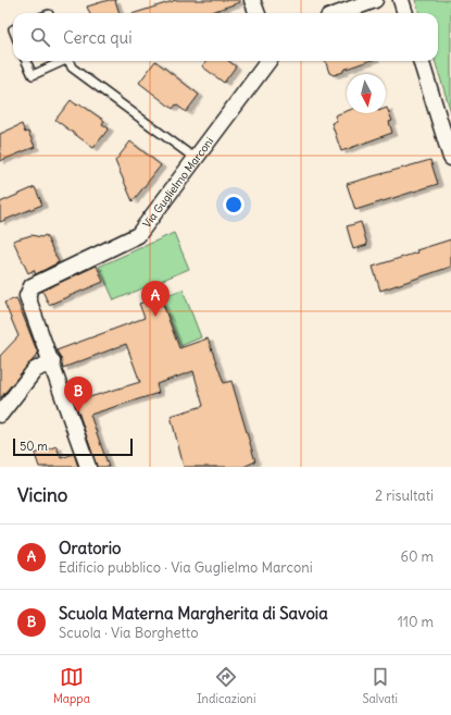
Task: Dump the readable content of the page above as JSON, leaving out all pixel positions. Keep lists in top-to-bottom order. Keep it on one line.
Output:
{"streets":{"street":["Via Guglielmo Marconi"]},"scale_bar":"50 m","north":"bottom","page":{"search":"Cerca qui","pins":["A","B"],"scale":"50 m","heading":["Vicino","2 risultati"],"list":[{"mark":"A","name":"Oratorio","note":"Edificio pubblico · Via Guglielmo Marconi","value":"60 m"},{"mark":"B","name":"Scuola Materna Margherita di Savoia","note":"Scuola · Via Borghetto","value":"110 m"}],"nav":["Mappa","Indicazioni","Salvati"]}}
